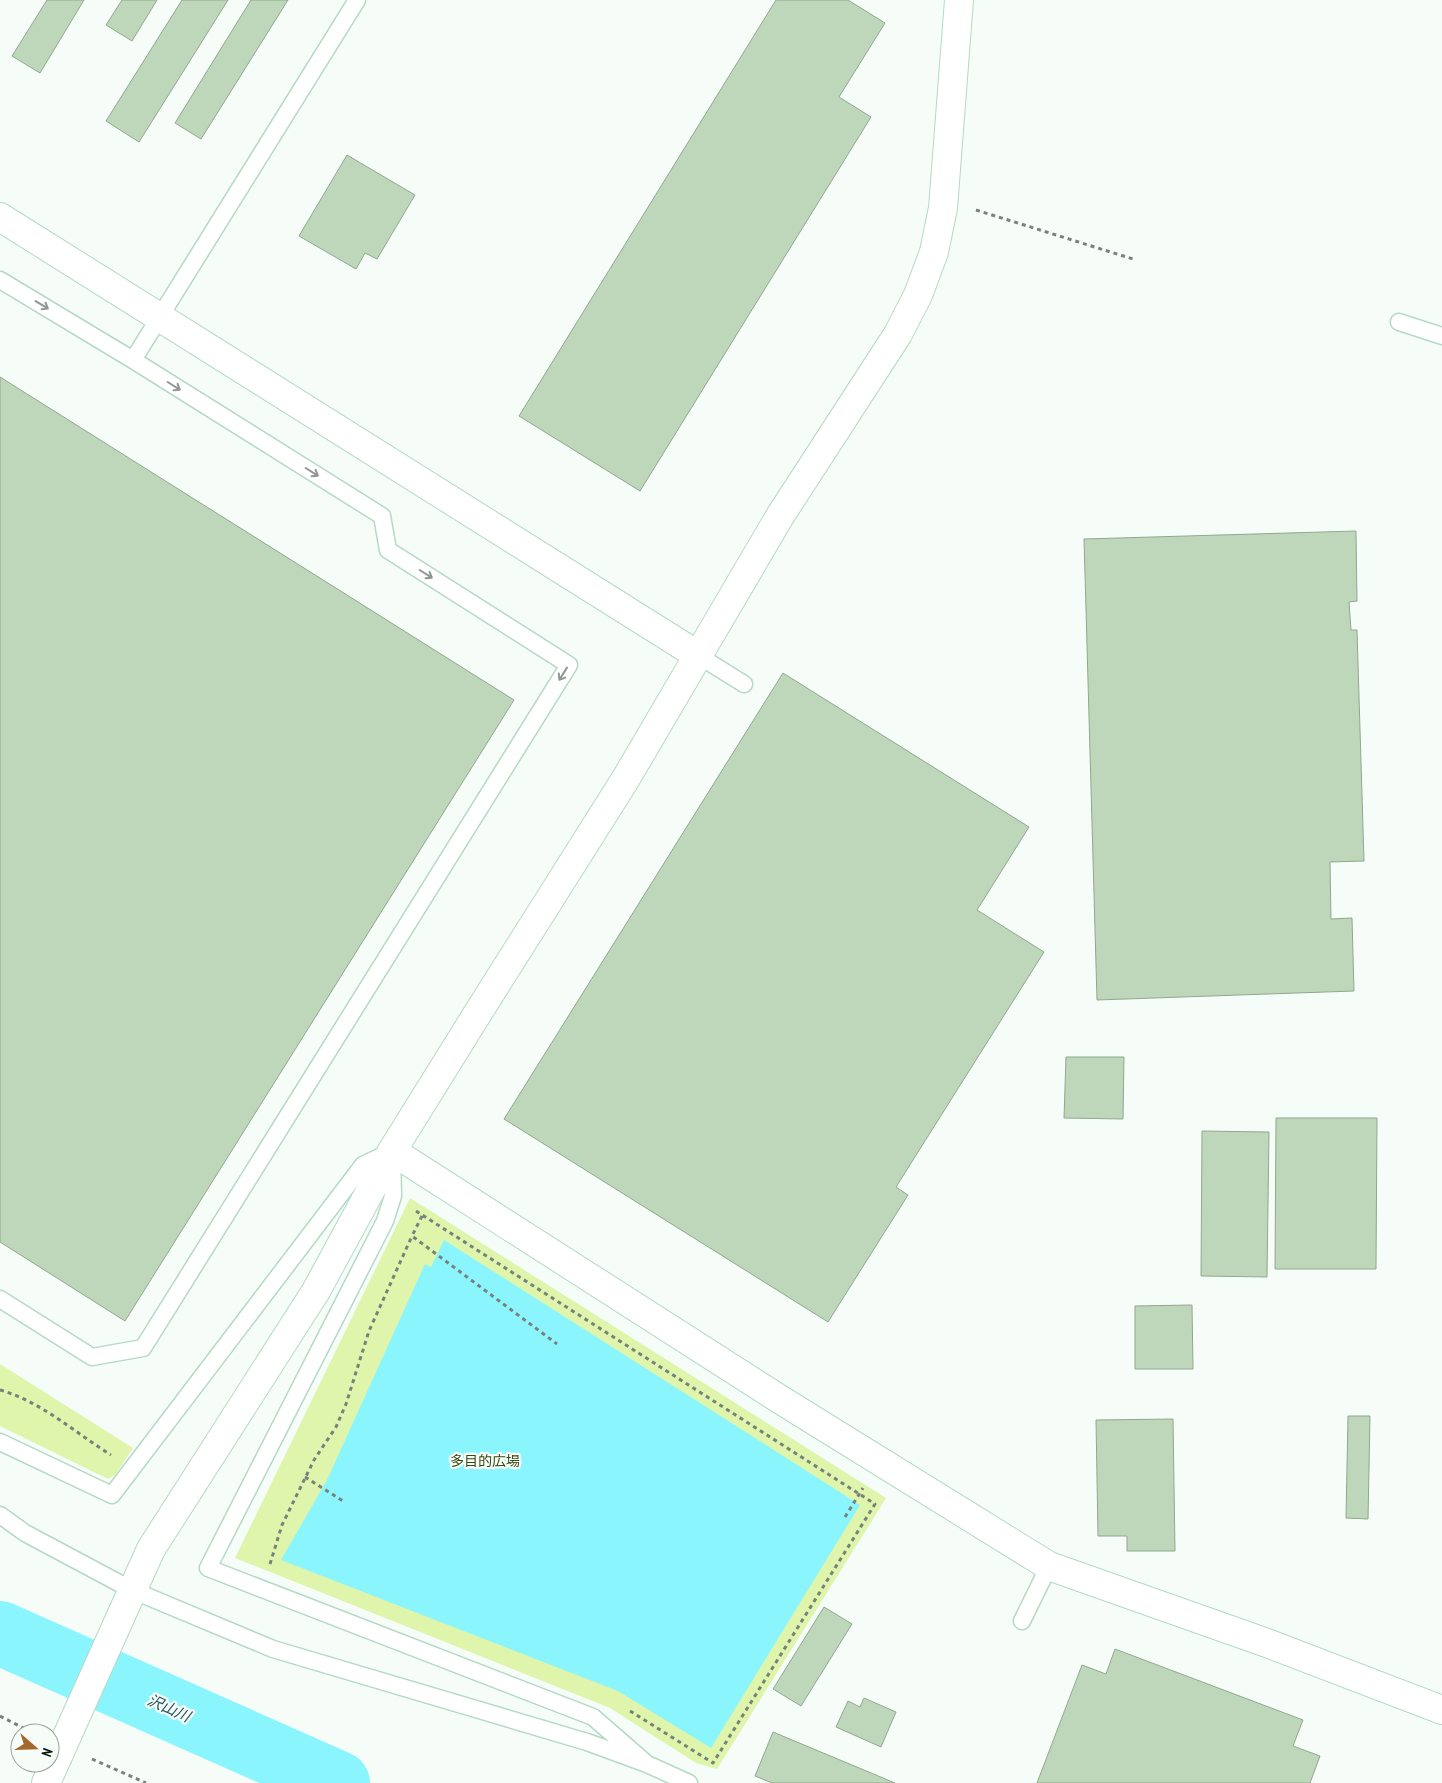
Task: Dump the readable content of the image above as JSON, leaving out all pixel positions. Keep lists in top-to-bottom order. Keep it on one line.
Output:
{"water":["沢山川"],"parks":["多目的広場"],"north":"right"}
